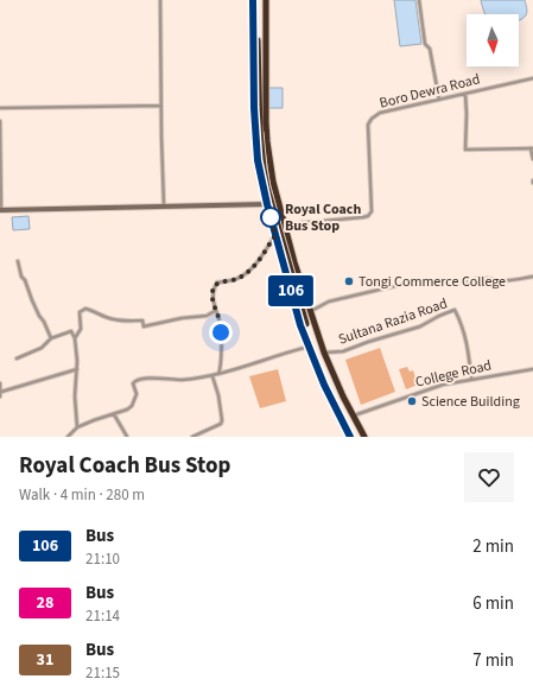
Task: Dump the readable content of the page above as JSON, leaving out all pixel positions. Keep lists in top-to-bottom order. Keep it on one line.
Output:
{"streets":{"street":["Boro Dewra Road","Sultana Razia Road","College Road"]},"crossings":[["Sultana Razia Road","College Road"]],"places":["Royal Coach Bus Stop","Tongi Commerce College","Science Building"],"lines":["bus line 106"],"north":"bottom","page":{"on_map":"106","heading":["Royal Coach Bus Stop","Walk · 4 min · 280 m"],"list":[{"mark":"106","name":"Bus","note":"21:10","value":"2 min"},{"mark":"28","name":"Bus","note":"21:14","value":"6 min"},{"mark":"31","name":"Bus","note":"21:15","value":"7 min"}]}}
